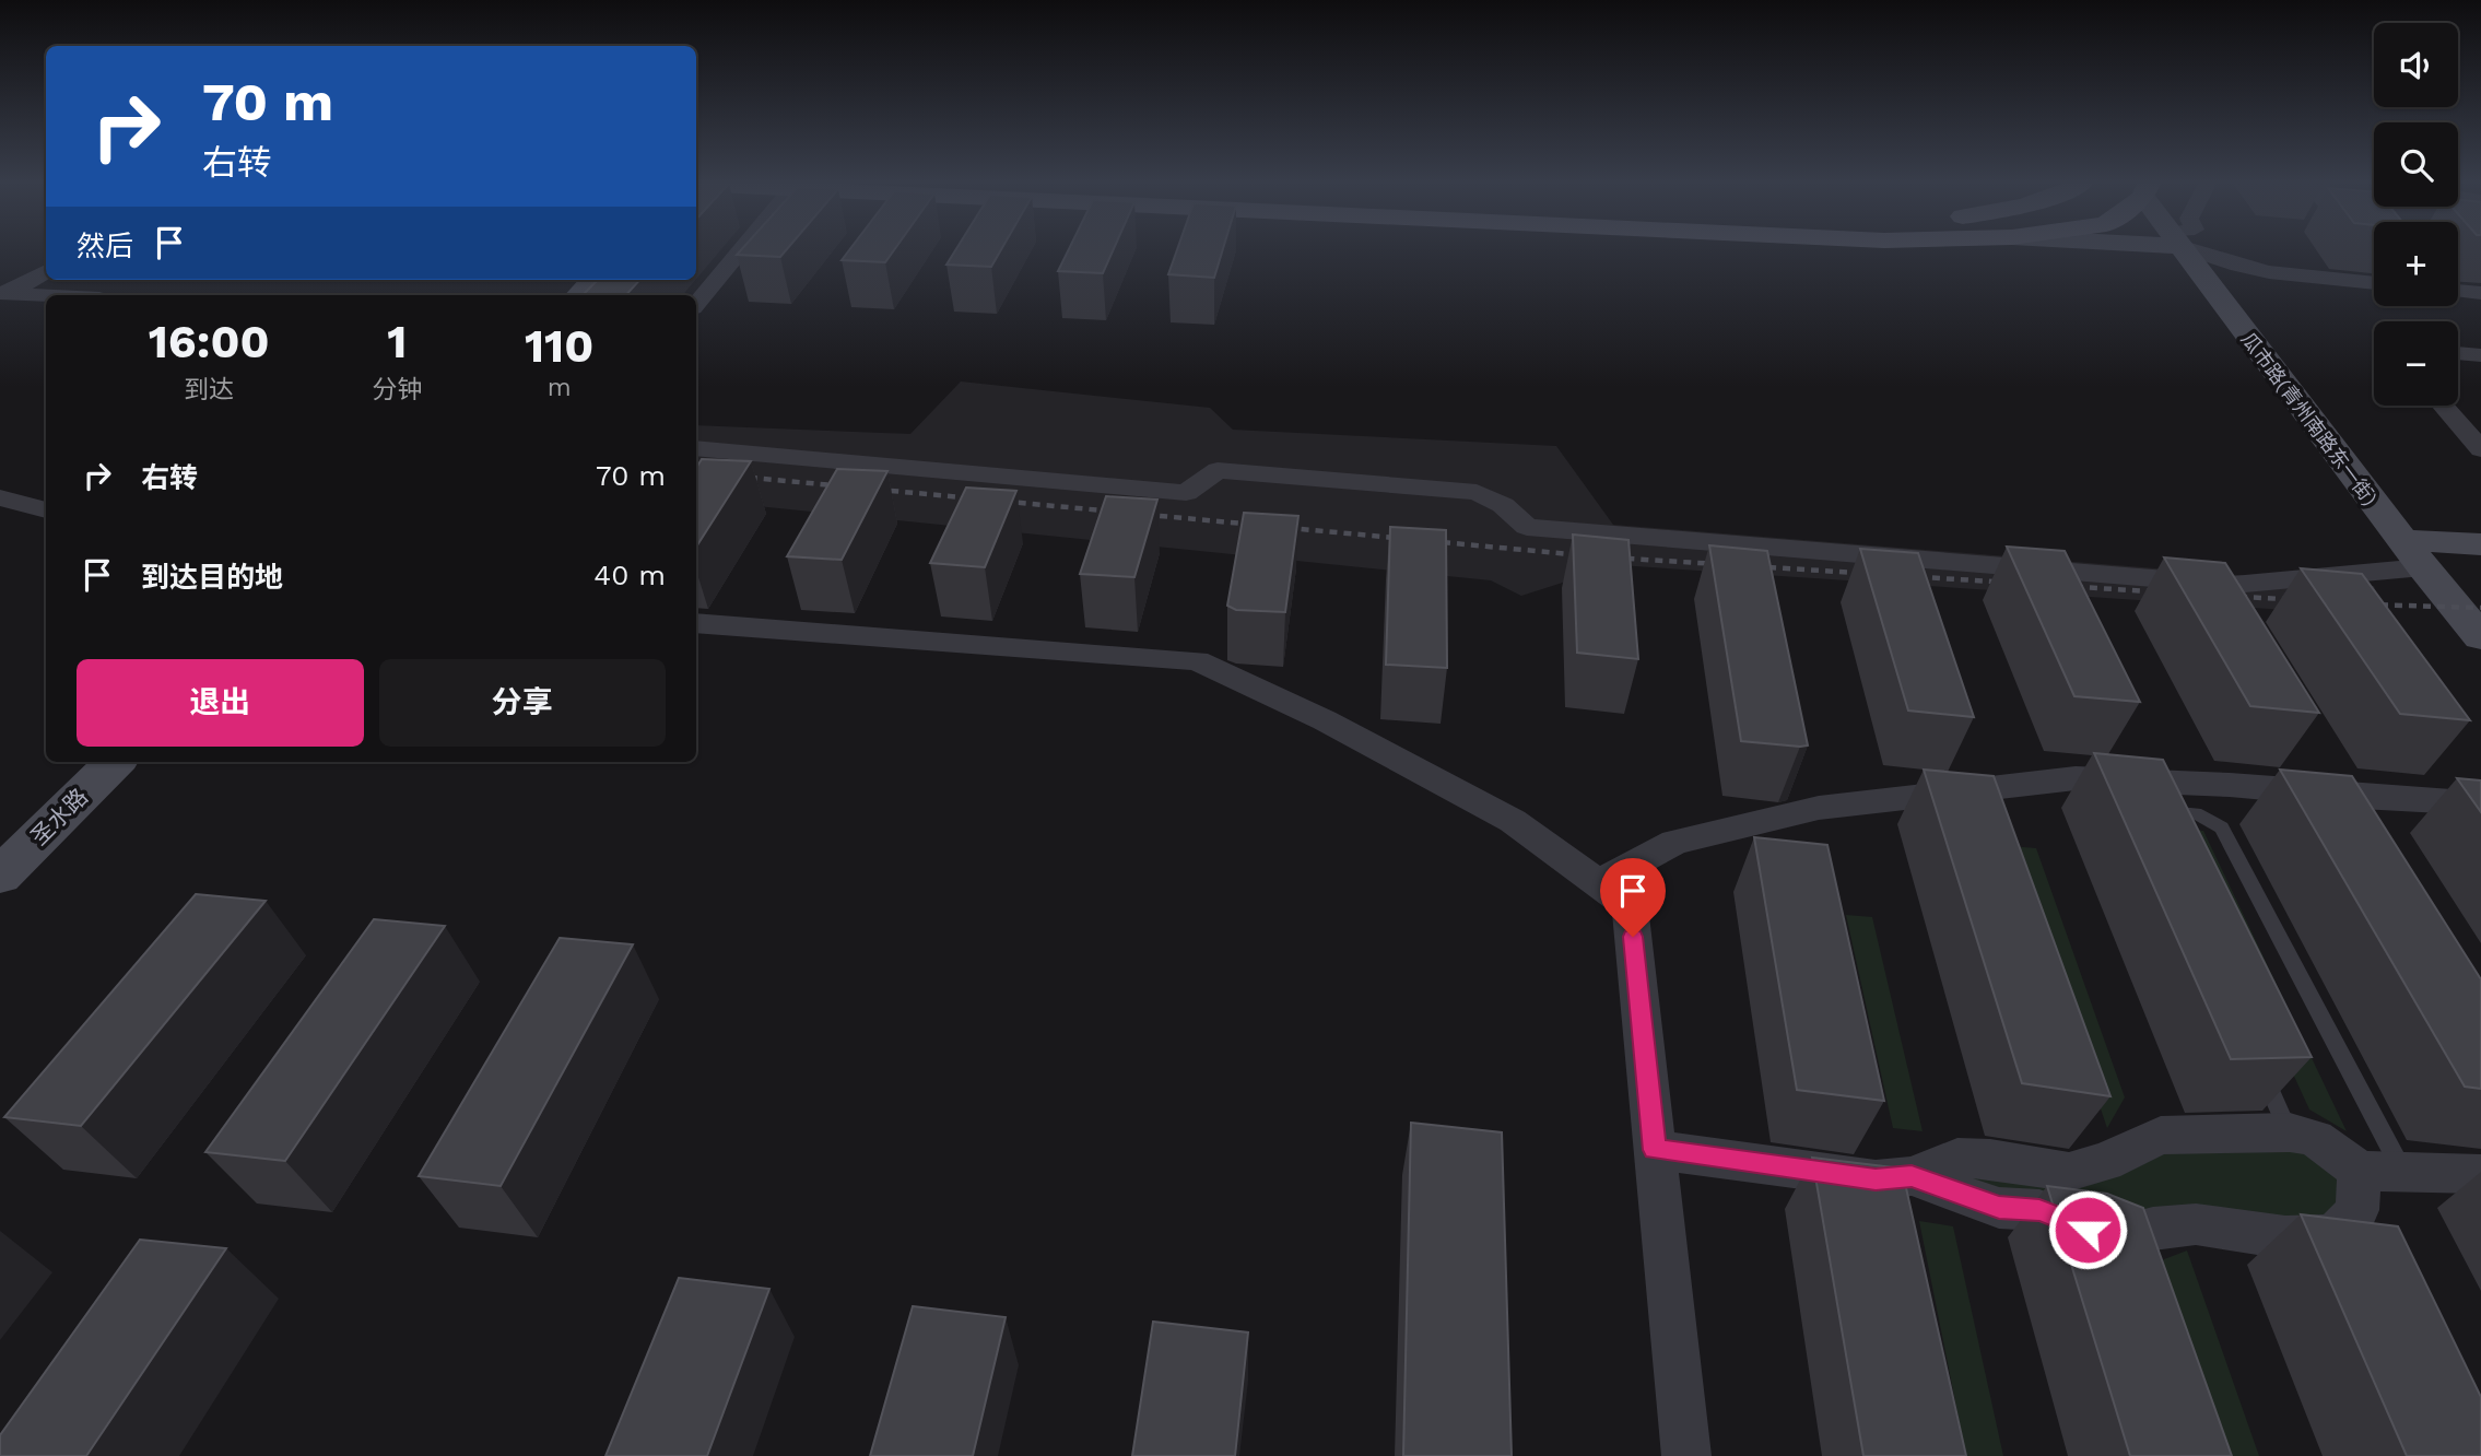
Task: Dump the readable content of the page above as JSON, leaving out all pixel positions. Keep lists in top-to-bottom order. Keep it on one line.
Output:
{"streets":{"street":["瓜市路(青州南路东一街)","圣水路"]},"page":{"map_buttons":["+","−"],"turn":["70 m","右转"],"then":"然后","eta":["16:00","到达","1","分钟","110","m"],"list":[{"name":"右转","value":"70 m"},{"name":"到达目的地","value":"40 m"}],"buttons":["退出","分享"]}}
